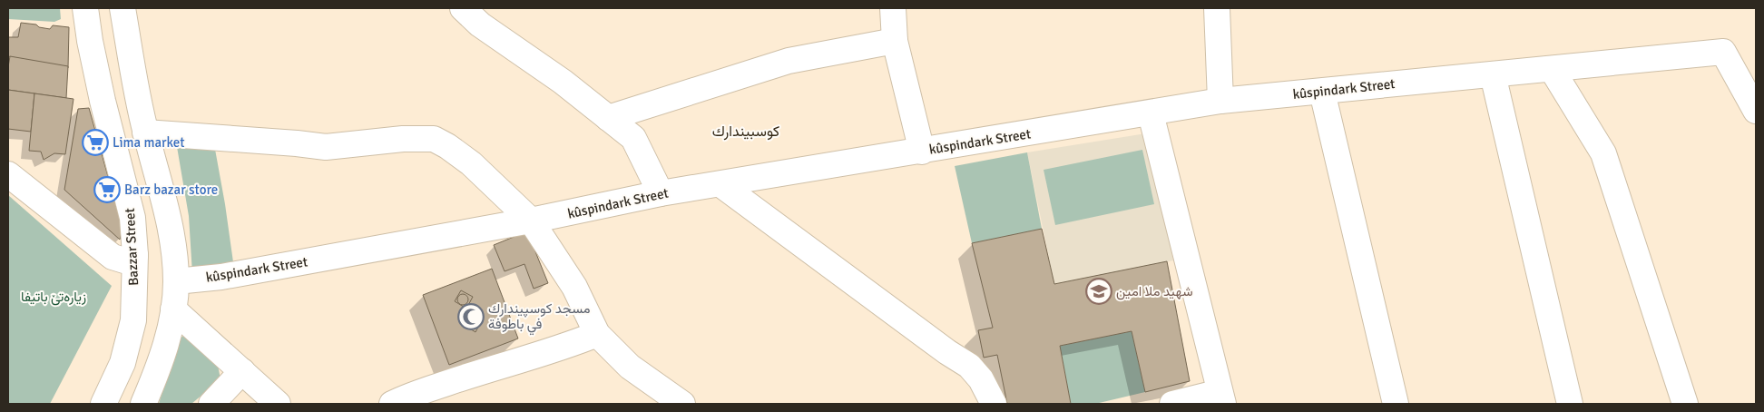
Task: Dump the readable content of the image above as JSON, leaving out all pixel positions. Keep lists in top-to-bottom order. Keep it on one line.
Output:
{"streets":{"main road":["kûspindark Street","Bazzar Street"]},"districts":["كوسبيندارك"],"parks":["زياره‌تێ باتيفا"],"places":{"supermarket":["Lima market","Barz bazar store"],"school or university":["شهيد ملا امين"],"mosque":["مسجد كوسپيندارك في باطوفة"]}}
